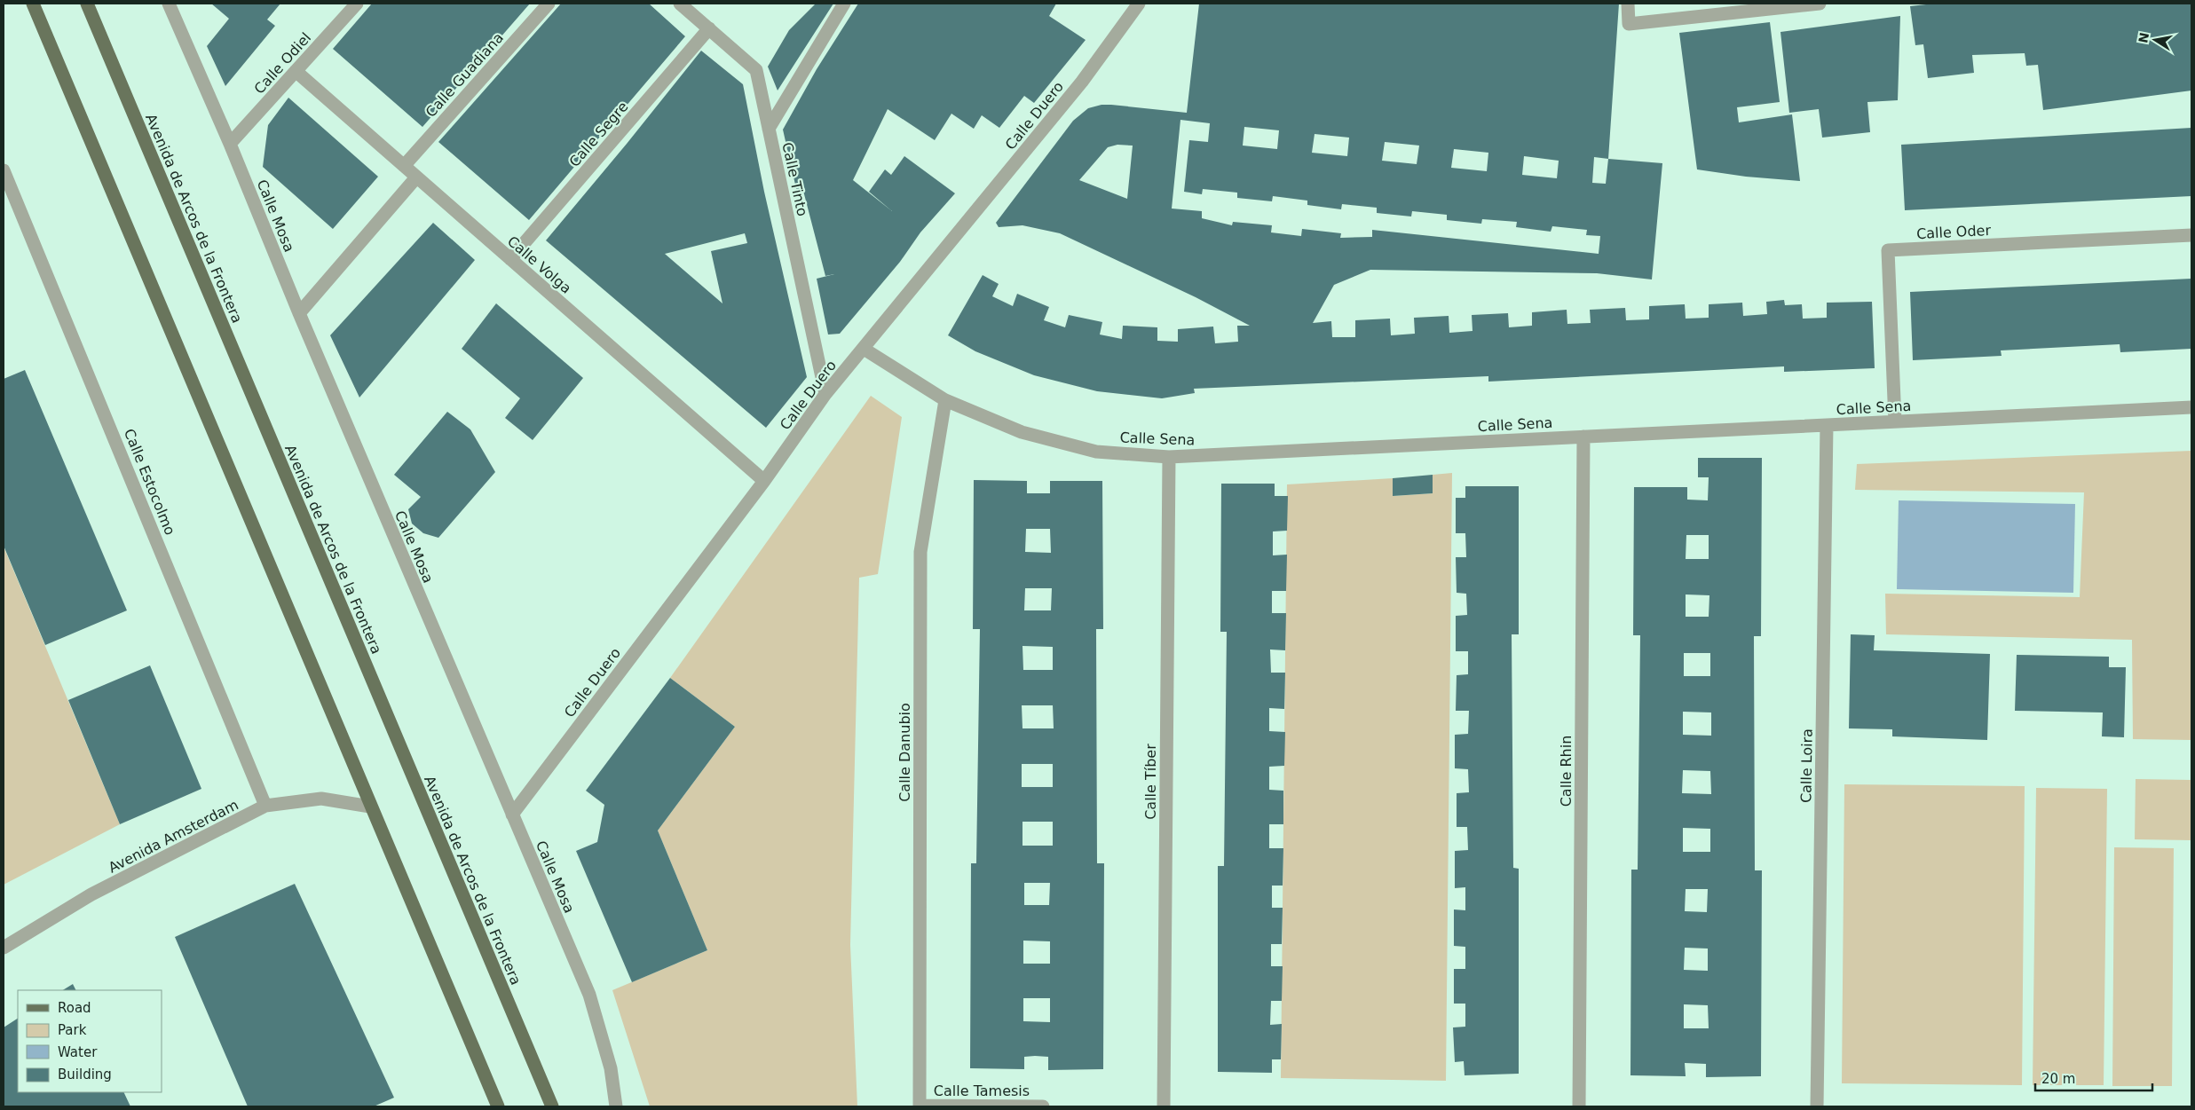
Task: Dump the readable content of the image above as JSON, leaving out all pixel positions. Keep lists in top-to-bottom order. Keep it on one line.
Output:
{"streets":{"main road":["Avenida de Arcos de la Frontera"],"street":["Calle Odiel","Calle Guadiana","Calle Duero","Calle Segre","Calle Tinto","Calle Mosa","Calle Oder","Calle Volga","Calle Sena","Calle Estocolmo","Calle Danubio","Calle Loira","Calle Rhin","Calle Tíber","Avenida Amsterdam","Calle Tamesis"]},"crossings":[["Calle Odiel","Calle Mosa"],["Calle Odiel","Calle Volga"],["Calle Guadiana","Calle Volga"],["Calle Duero","Calle Tinto"],["Calle Duero","Calle Mosa"],["Calle Duero","Calle Volga"],["Calle Duero","Calle Sena"],["Calle Segre","Calle Tinto"],["Calle Segre","Calle Volga"],["Calle Oder","Calle Sena"],["Calle Sena","Calle Danubio"],["Calle Sena","Calle Loira"],["Calle Sena","Calle Rhin"],["Calle Sena","Calle Tíber"],["Calle Estocolmo","Avenida Amsterdam"],["Calle Danubio","Calle Tamesis"]],"legend":["Road","Park","Water","Building"],"scale_bar":"20 m","north":"left"}
